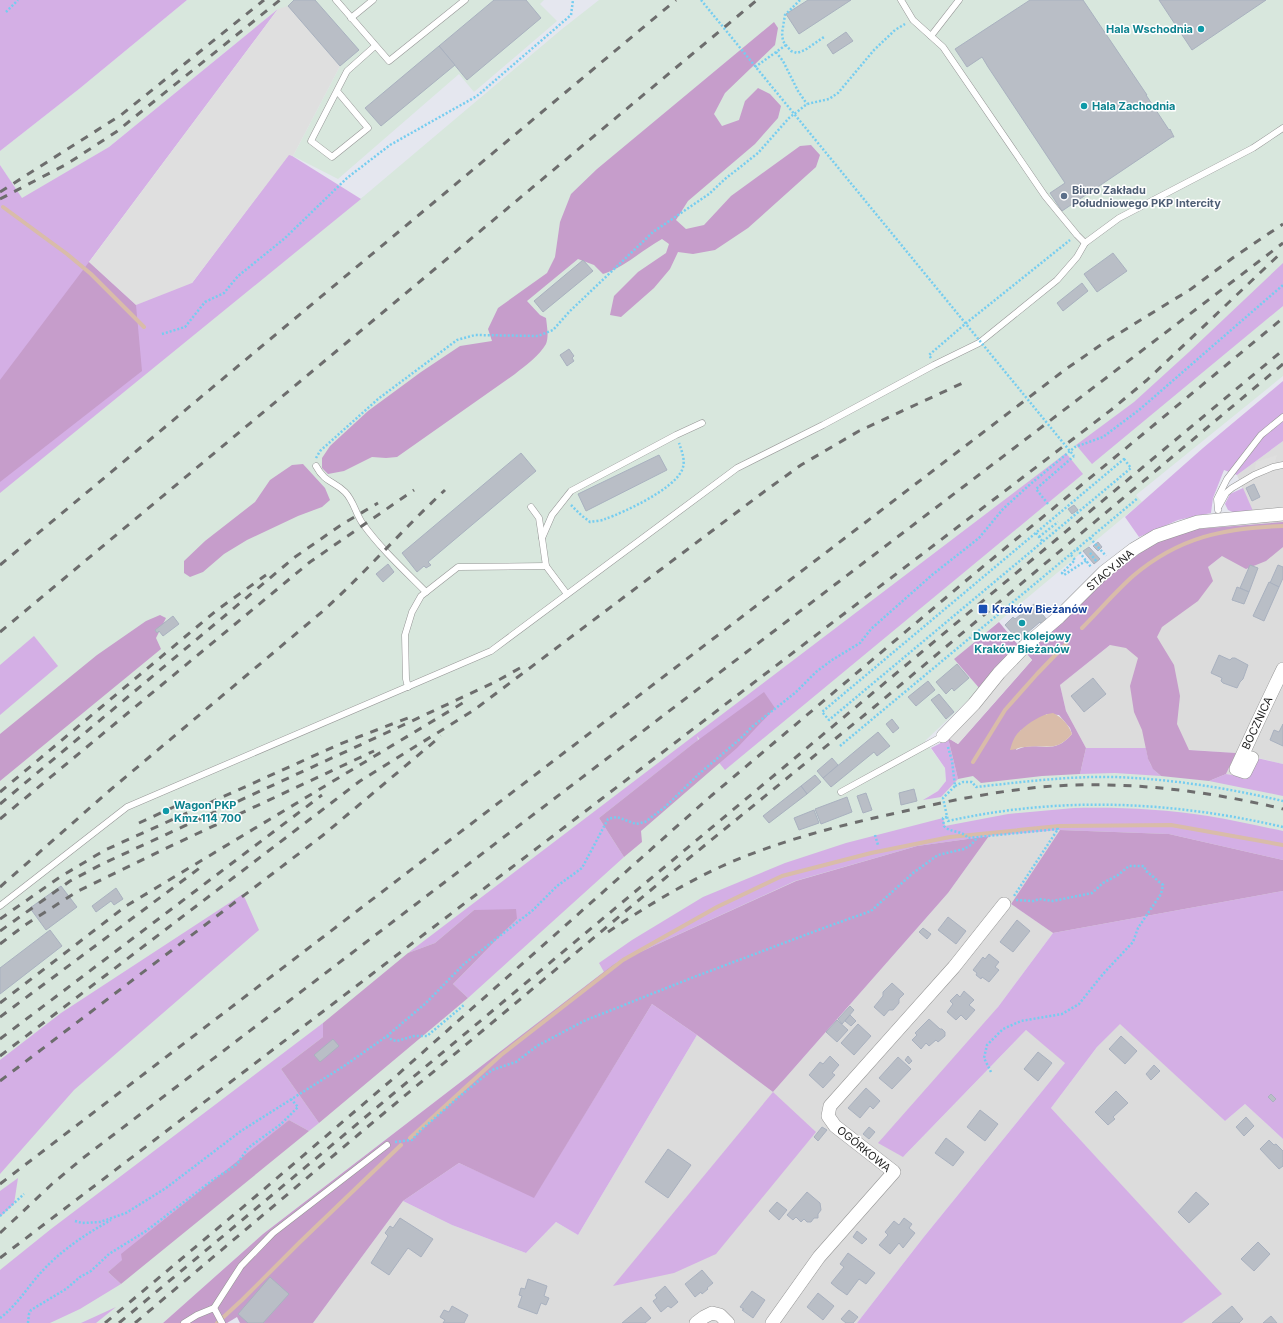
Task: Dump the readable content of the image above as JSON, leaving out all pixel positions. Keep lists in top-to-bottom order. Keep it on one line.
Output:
{"streets":{"street":["STACYJNA","BOCZNICA","OGÓRKOWA"]},"places":{"other":["Hala Wschodnia","Hala Zachodnia","Biuro Zakładu Południowego PKP Intercity","Dworzec kolejowy Kraków Bieżanów","Wagon PKP Kmz 114 700"],"transit":["Kraków Bieżanów"]}}
